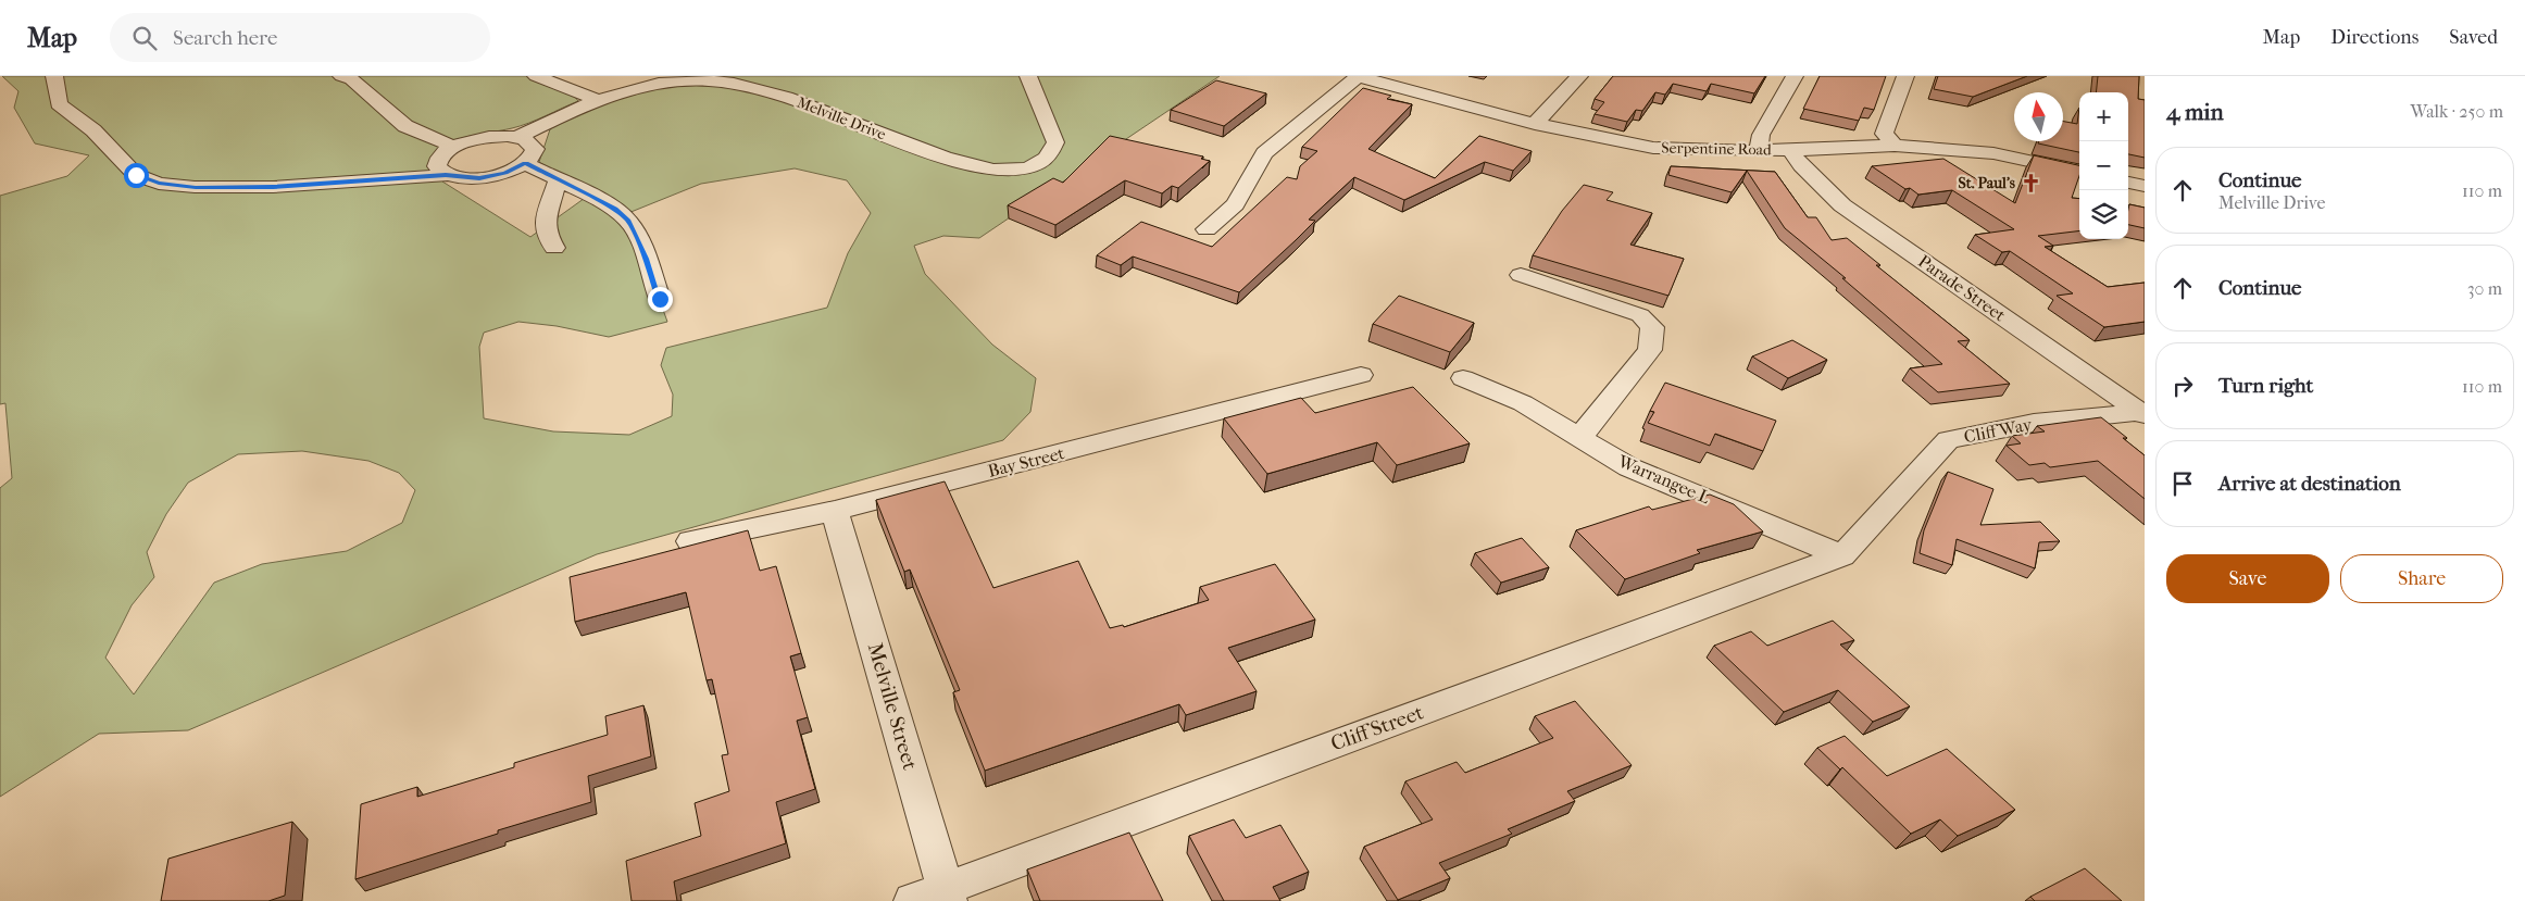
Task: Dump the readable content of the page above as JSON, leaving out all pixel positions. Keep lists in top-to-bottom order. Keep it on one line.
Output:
{"streets":{"street":["Melville Drive","Serpentine Road","Parade Street","Cliff Way","Bay Street","Warrangee L","Melville Street","Cliff Street"]},"crossings":[["Serpentine Road","Parade Street"],["Parade Street","Cliff Way"],["Cliff Way","Warrangee L"],["Cliff Way","Cliff Street"],["Bay Street","Melville Street"],["Warrangee L","Cliff Street"],["Melville Street","Cliff Street"]],"places":{"church":["St. Paul's"]},"north":"top","page":{"header":"Map","search":"Search here","nav":["Map","Directions","Saved"],"heading":["4 min","Walk · 250 m"],"map_buttons":["+","−"],"list":[["Continue","Melville Drive","110 m"],["Continue","30 m"],["Turn right","110 m"],"Arrive at destination"],"buttons":["Save","Share"]}}
